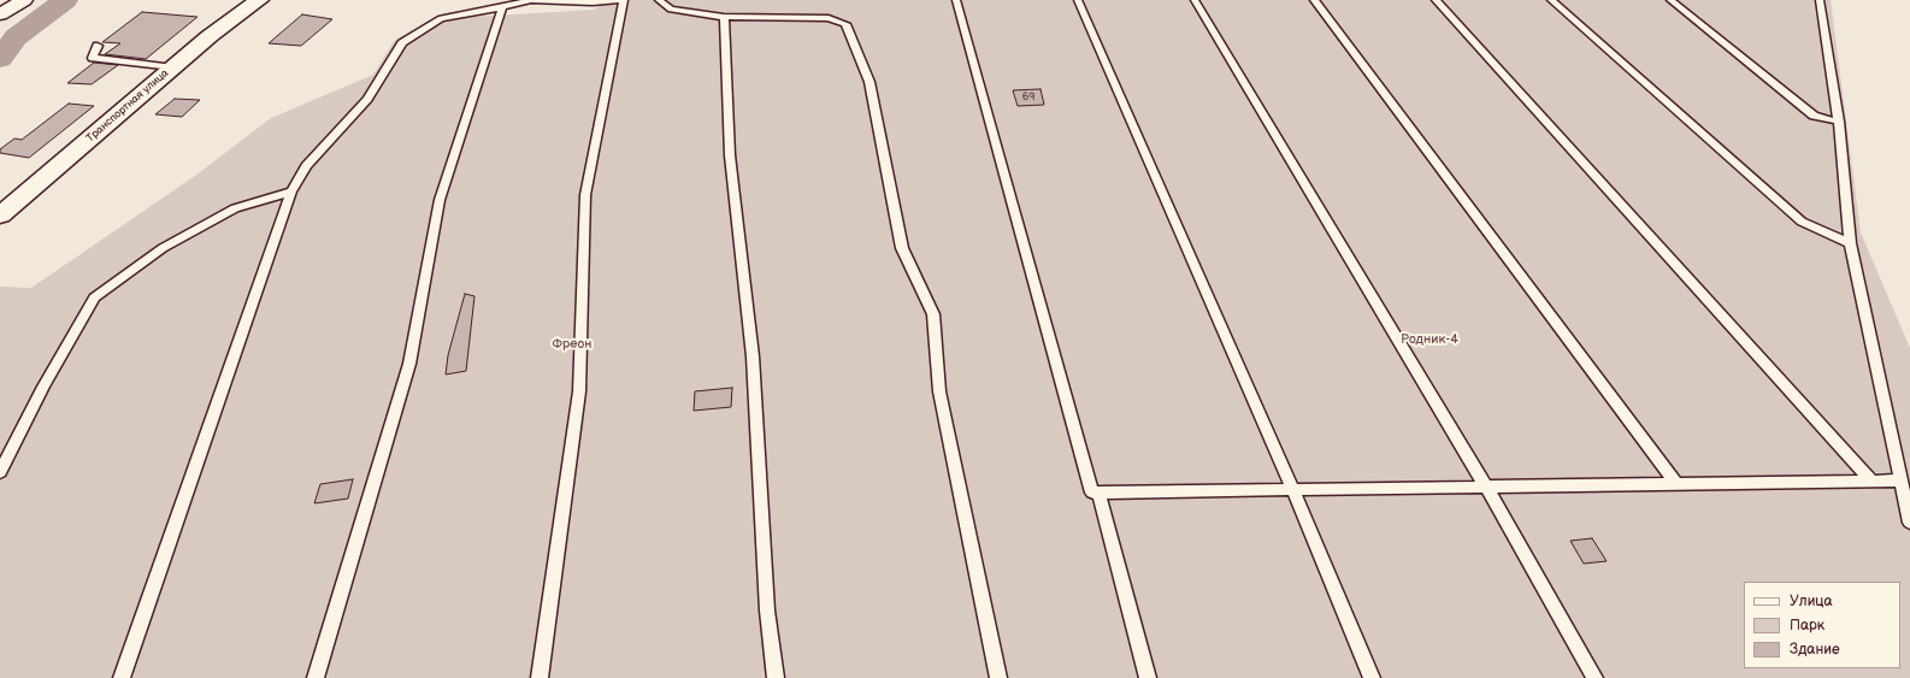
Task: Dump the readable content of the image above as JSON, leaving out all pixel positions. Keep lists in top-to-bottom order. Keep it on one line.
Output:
{"streets":{"street":["Транспортная улица"]},"parks":["Родник-4","Фреон"],"house_numbers":["69"],"legend":["Улица","Парк","Здание"]}
